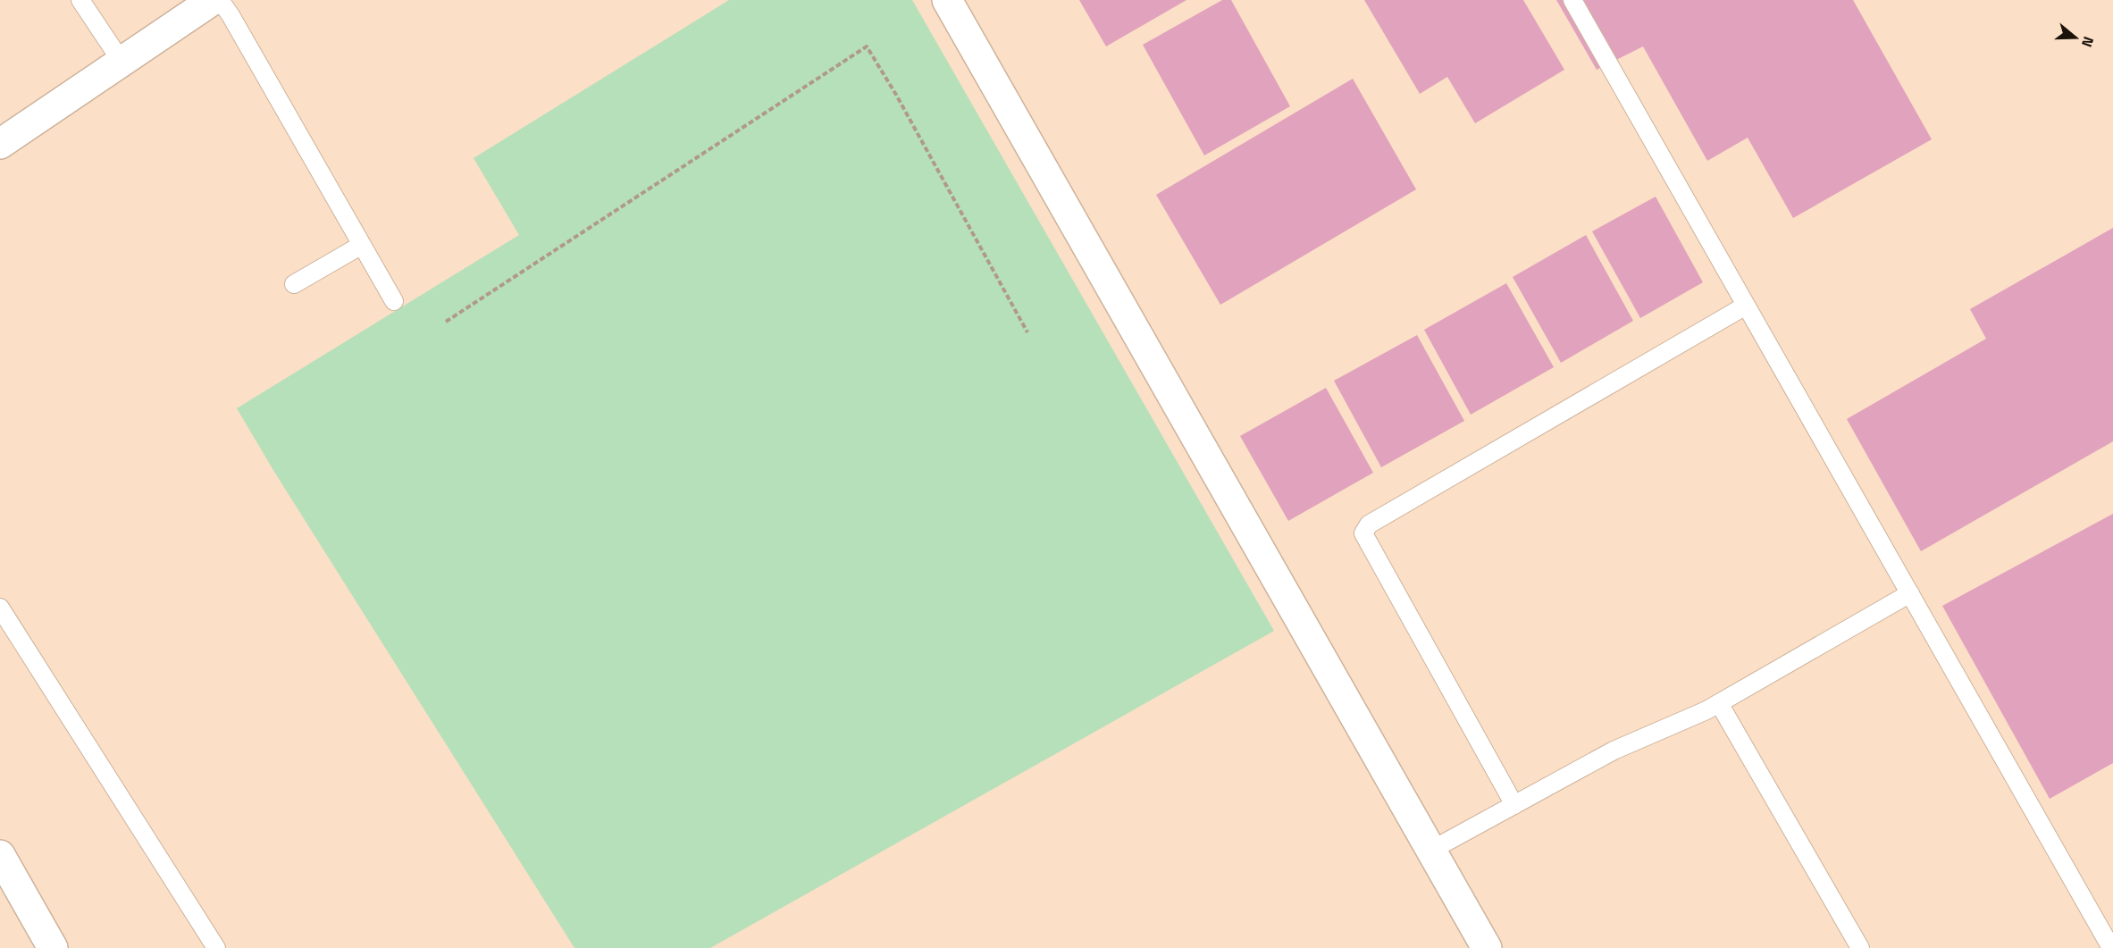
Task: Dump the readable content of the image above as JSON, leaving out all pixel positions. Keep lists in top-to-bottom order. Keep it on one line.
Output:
{"north":"right"}
